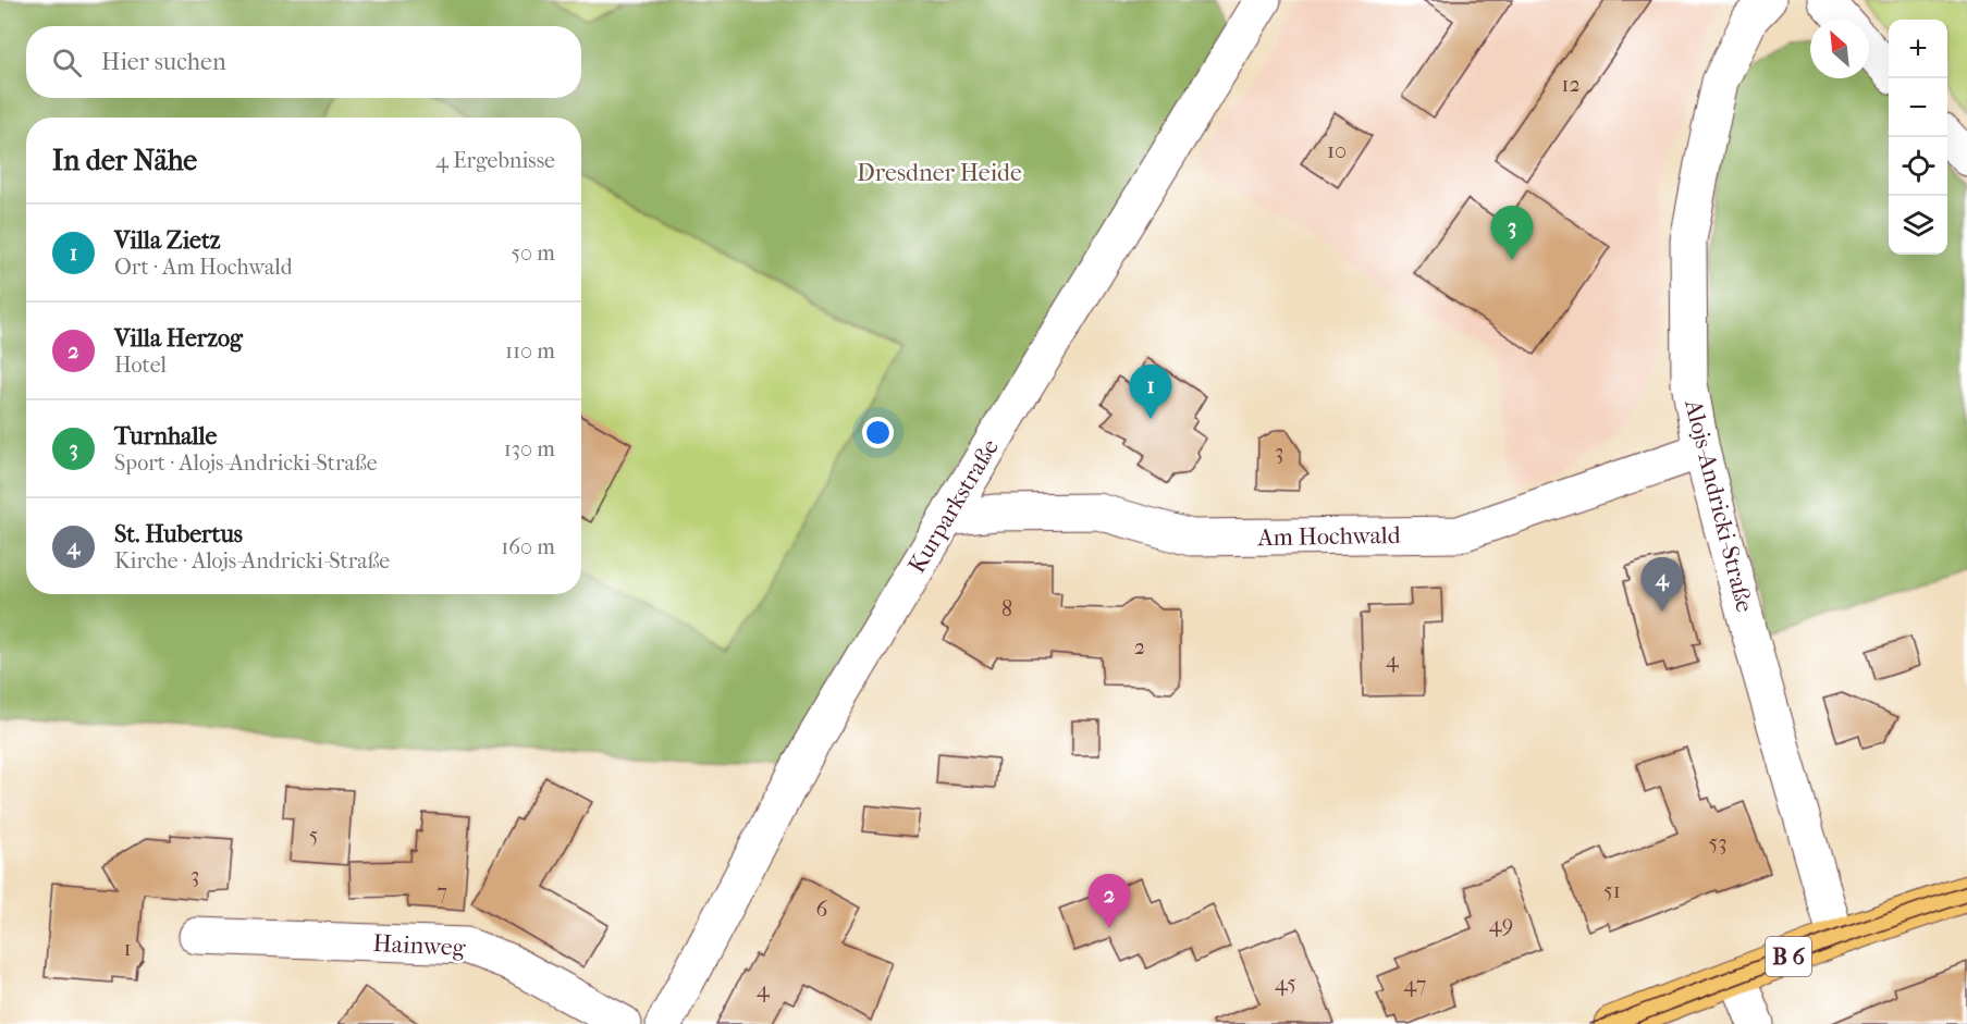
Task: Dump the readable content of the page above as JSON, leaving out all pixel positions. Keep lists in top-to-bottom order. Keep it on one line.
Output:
{"streets":{"main road":["B 6"],"street":["Kurparkstraße","Alojs-Andricki-Straße","Am Hochwald","Hainweg"]},"crossings":[["Kurparkstraße","Am Hochwald"],["Alojs-Andricki-Straße","Am Hochwald"],["Alojs-Andricki-Straße","B 6"]],"parks":["Dresdner Heide"],"house_numbers":["12","10","3","8","2","4","5","53","3","51","7","6","49","1","45","47","4"],"north":"top left","page":{"map_buttons":["+","−"],"search":"Hier suchen","heading":["In der Nähe","4 Ergebnisse"],"list":[{"mark":"1","name":"Villa Zietz","note":"Ort · Am Hochwald","value":"50 m"},{"mark":"2","name":"Villa Herzog","note":"Hotel","value":"110 m"},{"mark":"3","name":"Turnhalle","note":"Sport · Alojs-Andricki-Straße","value":"130 m"},{"mark":"4","name":"St. Hubertus","note":"Kirche · Alojs-Andricki-Straße","value":"160 m"}],"pins":["3","1","4","2"]}}
